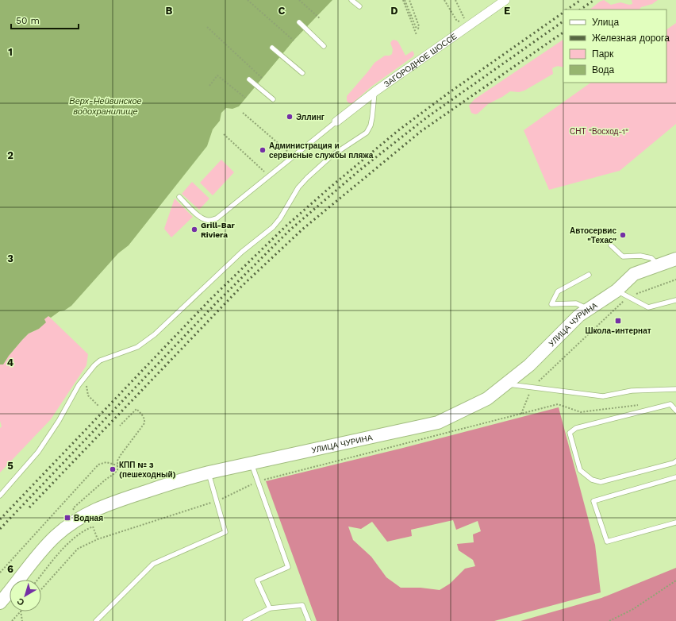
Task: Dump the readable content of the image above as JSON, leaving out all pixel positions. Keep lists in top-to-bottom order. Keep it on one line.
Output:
{"streets":{"street":["ЗАГОРОДНОЕ ШОССЕ","УЛИЦА ЧУРИНА"]},"water":["Верх-Нейвинское водохранилище"],"parks":["СНТ \"Восход-1\""],"places":{"other":["Эллинг","Администрация и сервисные службы пляжа","Grill-Bar Riviera","Автосервис \"Техас\"","КПП № 3 (пешеходный)"],"transit":["Школа-интернат","Водная"]},"legend":["Улица","Железная дорога","Парк","Вода"],"scale_bar":"50 m","north":"bottom left","grid":{"columns":["B","C","D","E"],"rows":["1","2","3","4","5","6"]}}
